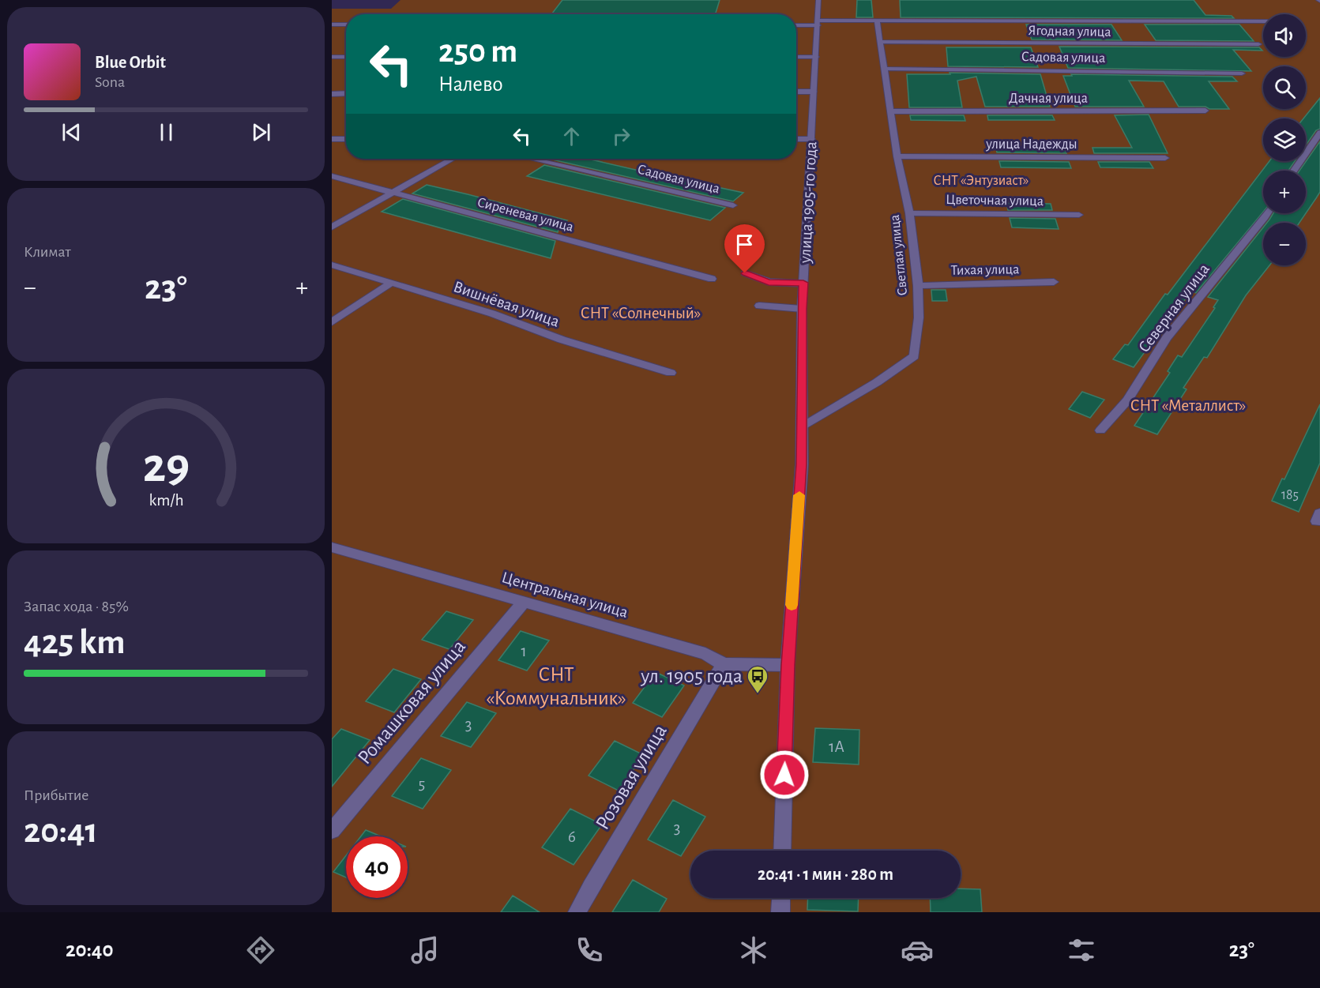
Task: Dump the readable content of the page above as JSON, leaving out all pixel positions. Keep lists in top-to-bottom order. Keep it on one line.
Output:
{"streets":{"street":["Ягодная улица","Садовая улица","Дачная улица","улица Надежды","Цветочная улица","улица 1905-го года","Сиреневая улица","Светлая улица","Тихая улица","Вишнёвая улица","Северная улица","Центральная улица","Ромашковая улица","Розовая улица"]},"crossings":[["Ягодная улица","Светлая улица"],["Садовая улица","Светлая улица"],["Дачная улица","Светлая улица"],["улица Надежды","Светлая улица"],["Цветочная улица","Светлая улица"],["улица 1905-го года","Светлая улица"],["улица 1905-го года","Центральная улица"],["Светлая улица","Тихая улица"],["Центральная улица","Ромашковая улица"],["Центральная улица","Розовая улица"]],"parks":["СНТ «Энтузиаст»","СНТ «Солнечный»","СНТ «Металлист»","СНТ «Коммунальник»"],"places":{"bus stop":["ул. 1905 года"]},"house_numbers":["185","1","3","1А","5","3","6"],"page":{"map_buttons":["+","−"],"turn":["250 m","Налево"],"song":["Blue Orbit","Sona"],"tile":["Климат",["Запас хода · 85%","425 km"],["Прибытие","20:41"]],"heat":["−","23°","+"],"limit":"40","trip":"20:41 · 1 мин · 280 m","tabs":["20:40","23°"],"gauge":["29","km/h"]}}
